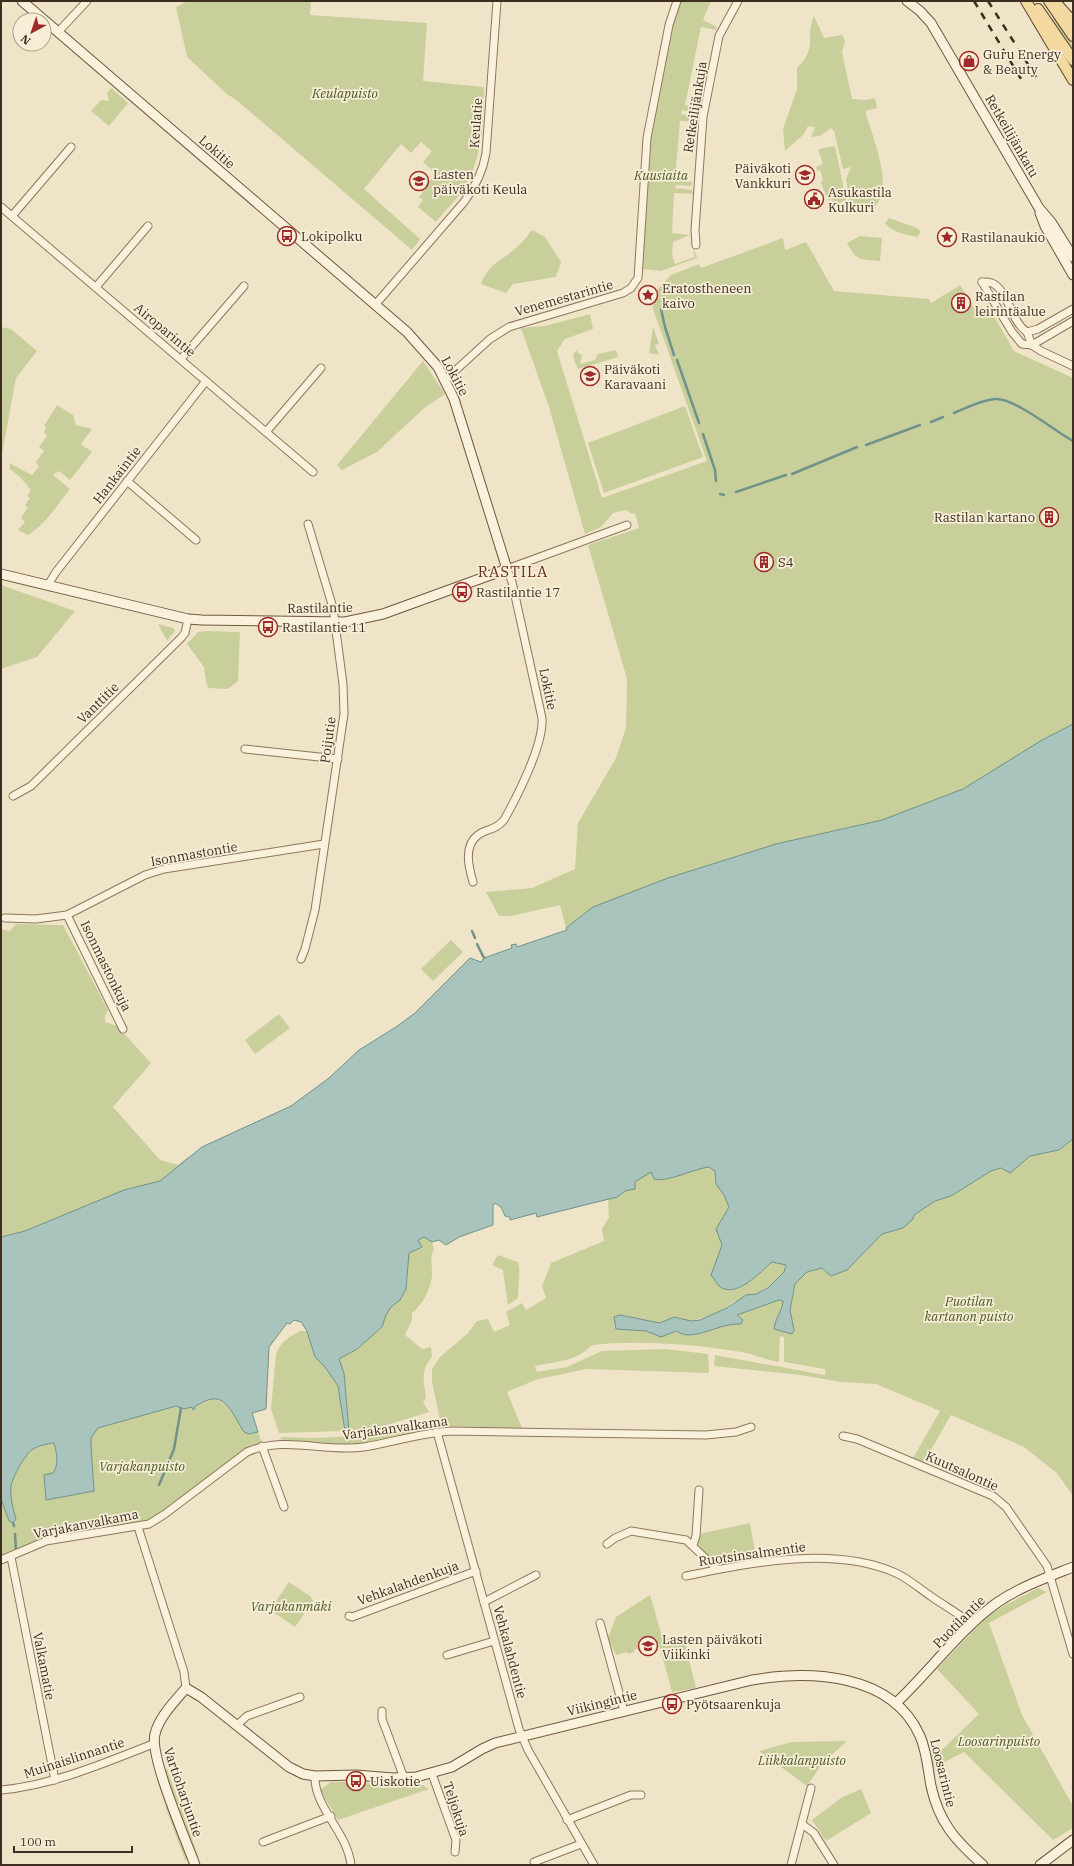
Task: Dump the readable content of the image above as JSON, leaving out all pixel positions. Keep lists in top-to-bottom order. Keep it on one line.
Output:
{"streets":{"street":["Retkeilijänkuja","Keulatie","Retkeilijänkatu","Lokitie","Venemestarintie","Airoparintie","Hankaintie","Rastilantie","Vanttitie","Poijutie","Isonmastontie","Isonmastonkuja","Varjakanvalkama","Kuutsalontie","Ruotsinsalmentie","Vehkalahdenkuja","Puotilantie","Vehkalahdentie","Valkamatie","Viikingintie","Muinaislinnantie","Loosarintie","Vartioharjuntie","Teljokuja"]},"crossings":[["Keulatie","Lokitie"],["Lokitie","Venemestarintie"],["Lokitie","Rastilantie"],["Airoparintie","Hankaintie"],["Hankaintie","Rastilantie"],["Rastilantie","Vanttitie"],["Rastilantie","Poijutie"],["Poijutie","Isonmastontie"],["Isonmastontie","Isonmastonkuja"],["Varjakanvalkama","Vehkalahdentie"],["Varjakanvalkama","Valkamatie"],["Kuutsalontie","Puotilantie"],["Ruotsinsalmentie","Puotilantie"],["Vehkalahdenkuja","Vehkalahdentie"],["Puotilantie","Viikingintie"],["Puotilantie","Loosarintie"],["Vehkalahdentie","Viikingintie"],["Valkamatie","Muinaislinnantie"],["Viikingintie","Loosarintie"],["Viikingintie","Teljokuja"],["Muinaislinnantie","Vartioharjuntie"]],"districts":["RASTILA"],"parks":["Keulapuisto","Kuusiaita","Puotilan kartanon puisto","Varjakanpuisto","Varjakanmäki","Loosarinpuisto","Liikkalanpuisto"],"places":{"shop":["Guru Energy & Beauty"],"school or university":["Päiväkoti Vankkuri","Lasten päiväkoti Keula","Päiväkoti Karavaani","Lasten päiväkoti Viikinki"],"public building":["Asukastila Kulkuri"],"bus stop":["Lokipolku","Rastilantie 17","Rastilantie 11","Pyötsaarenkuja","Uiskotie"],"place":["Rastilanaukio","Eratostheneen kaivo"],"building":["Rastilan leirintäalue","Rastilan kartano","S4"]},"scale_bar":"100 m","north":"bottom left"}
